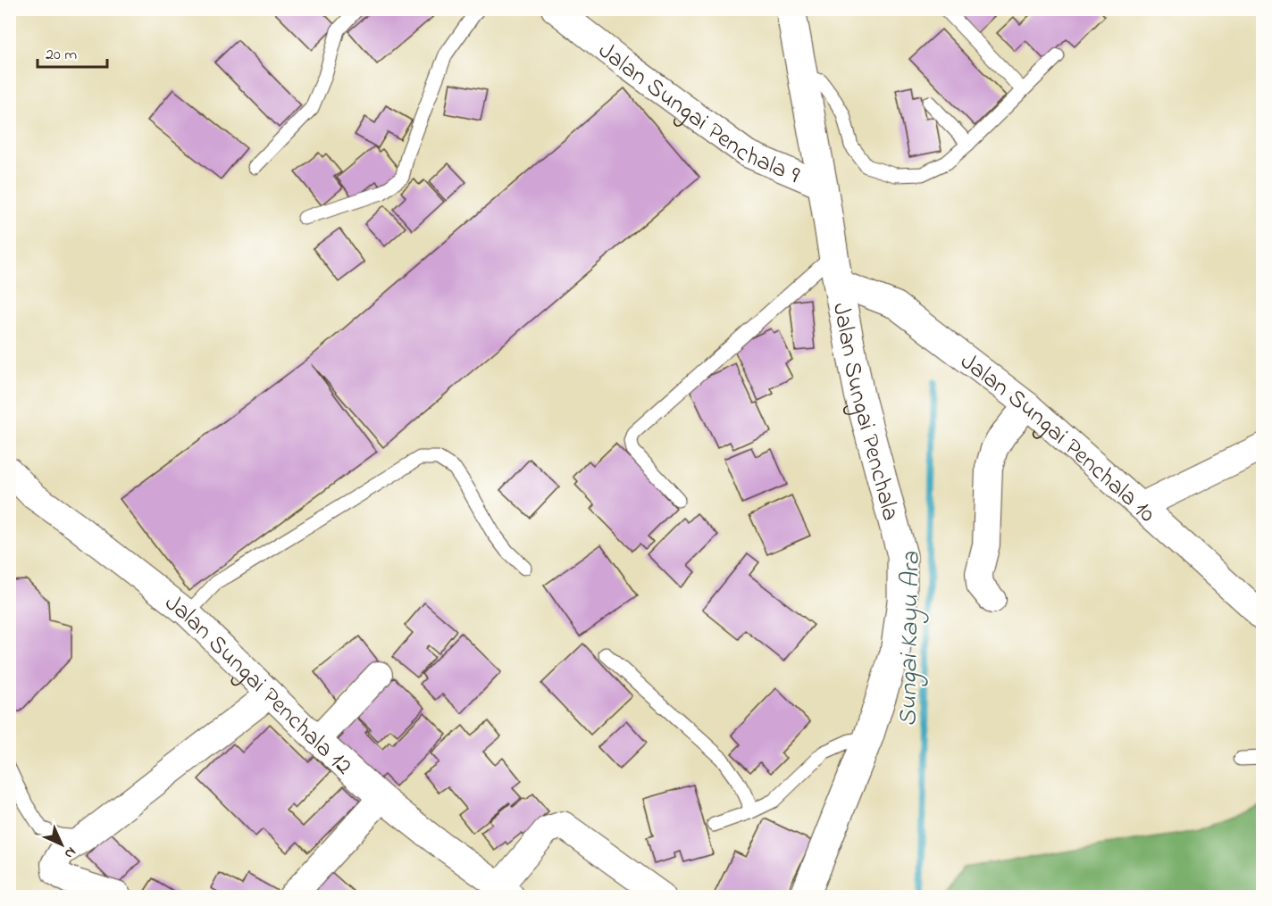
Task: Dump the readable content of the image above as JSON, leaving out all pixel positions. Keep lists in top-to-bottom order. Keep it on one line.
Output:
{"streets":{"street":["Jalan Sungai Penchala 9","Jalan Sungai Penchala","Jalan Sungai Penchala 10","Jalan Sungai Penchala 12"]},"crossings":[["Jalan Sungai Penchala 9","Jalan Sungai Penchala"],["Jalan Sungai Penchala","Jalan Sungai Penchala 10"]],"water":["Sungai Kayu Ara"],"scale_bar":"20 m","north":"bottom right"}
